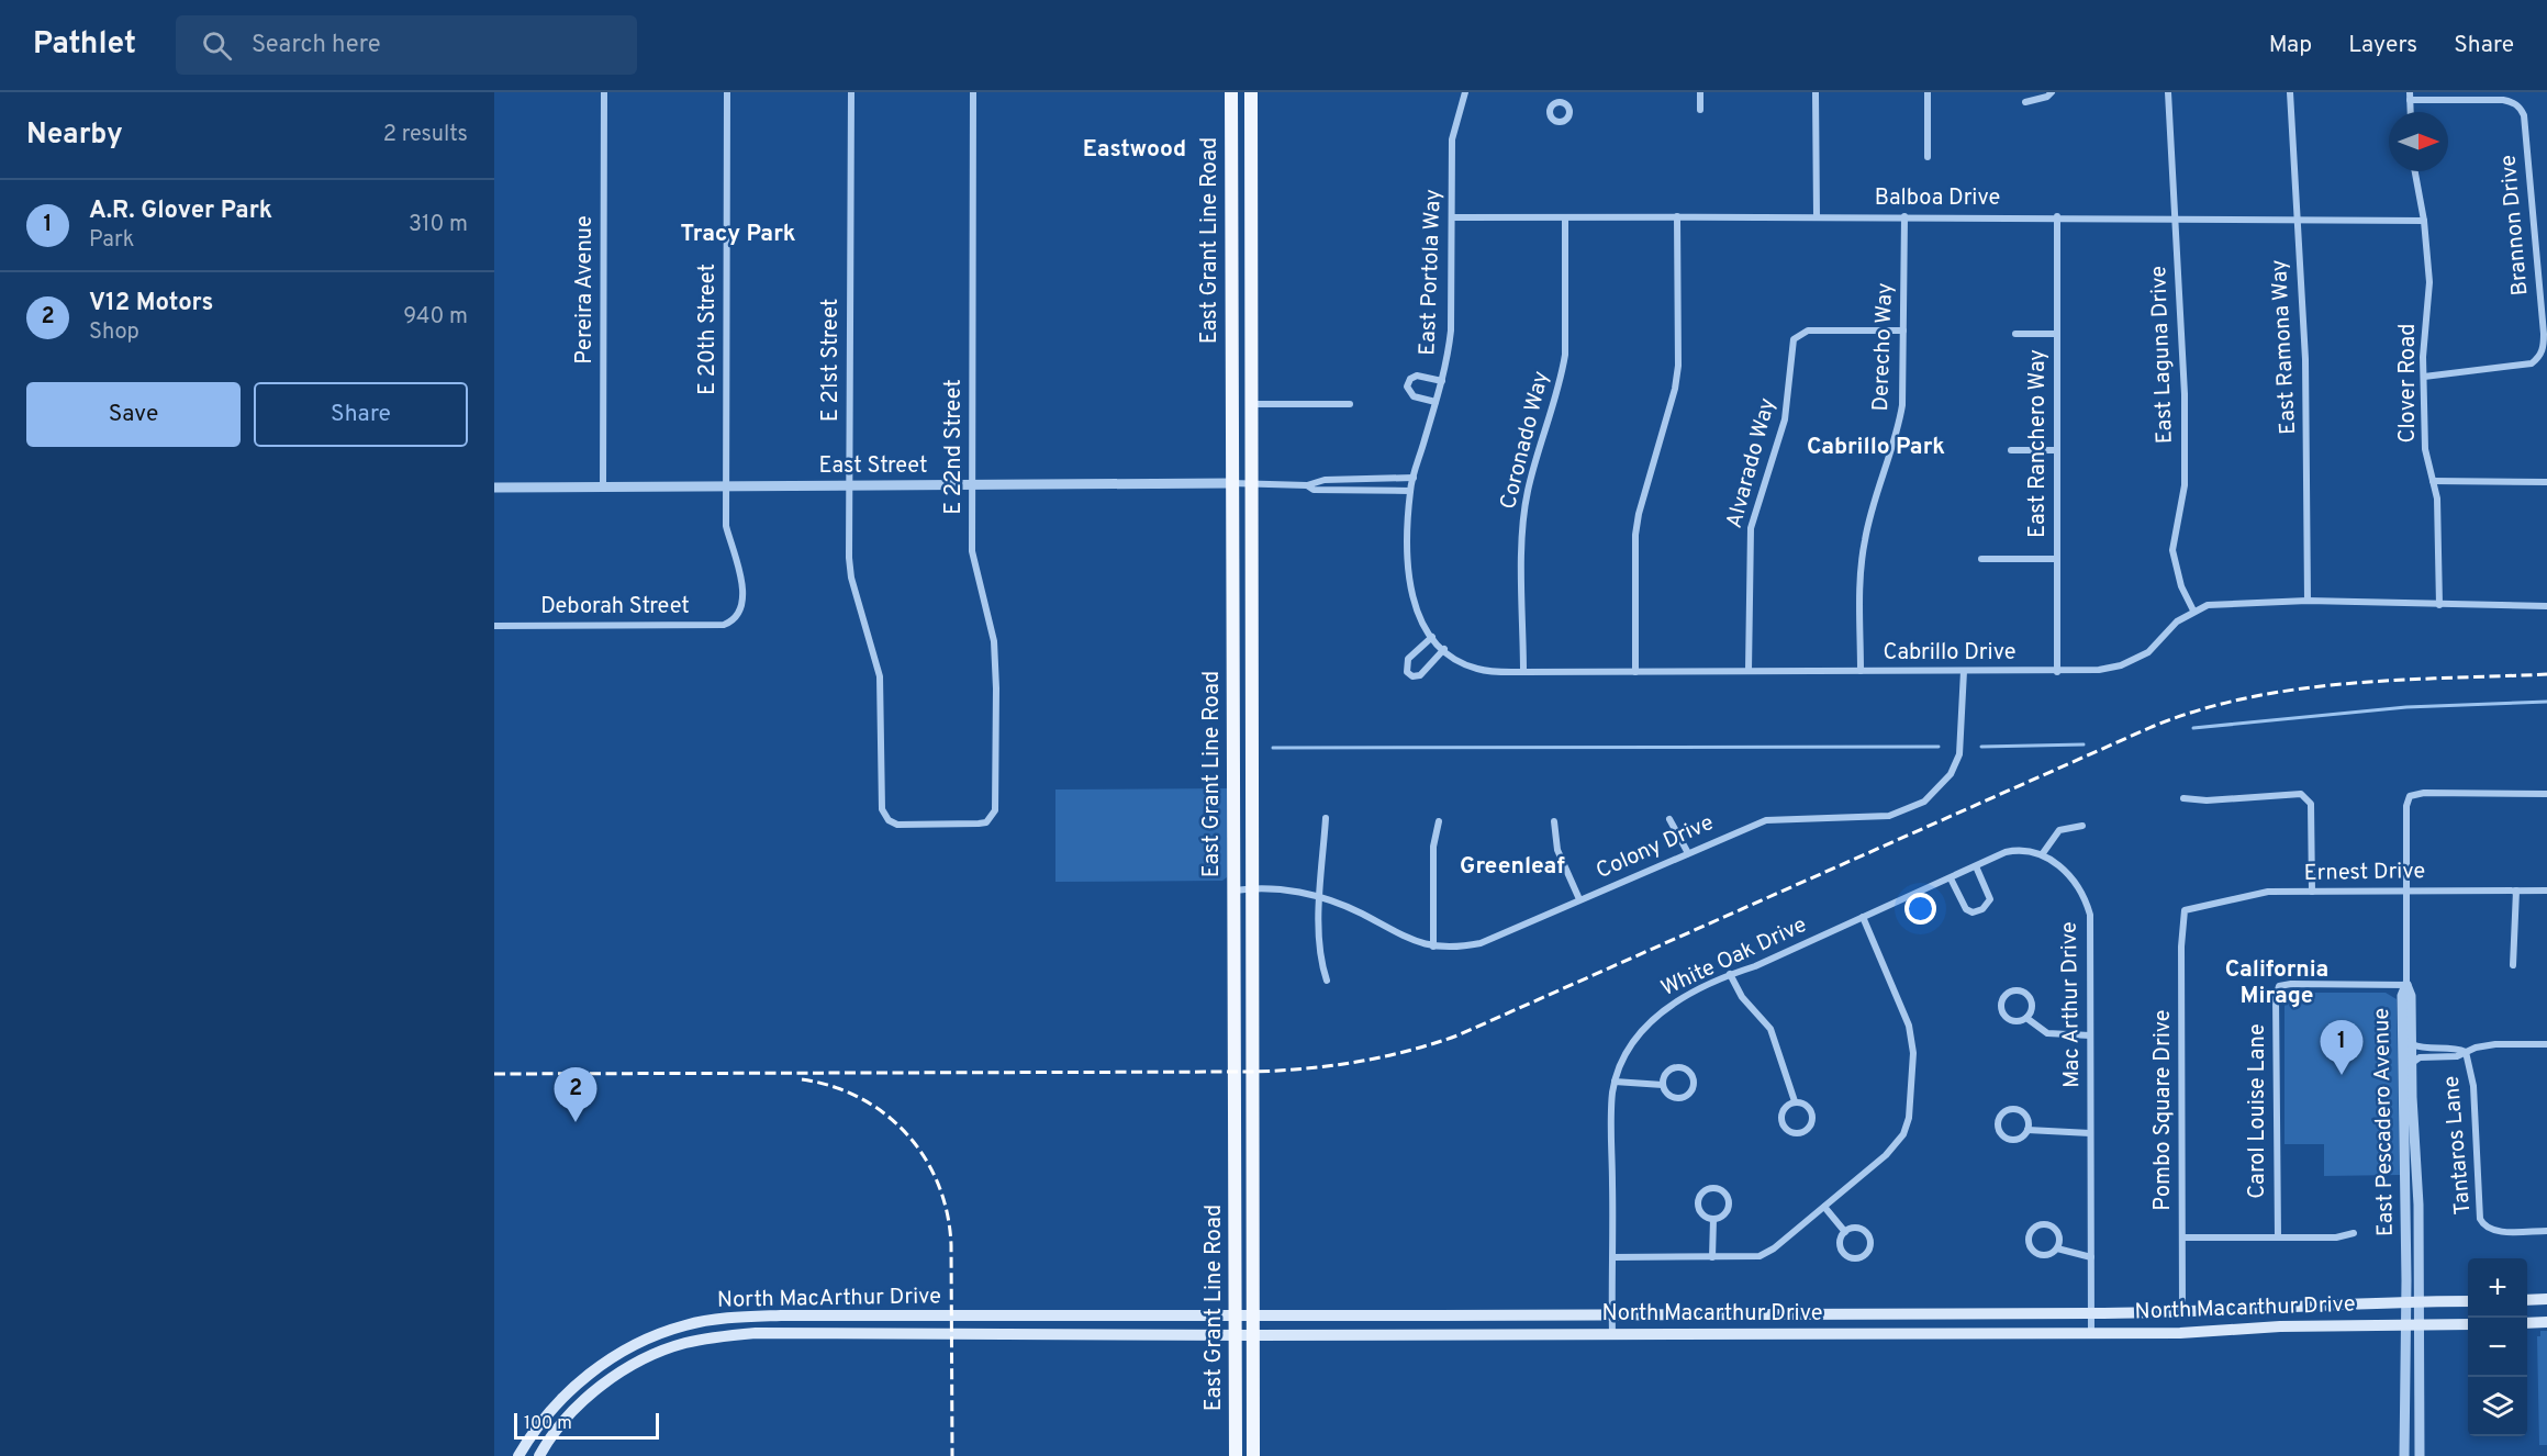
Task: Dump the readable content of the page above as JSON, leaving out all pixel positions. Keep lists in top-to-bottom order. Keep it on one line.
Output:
{"streets":{"main road":["East Grant Line Road","North MacArthur Drive","North Macarthur Drive"],"street":["Balboa Drive","Brannon Drive","East Portola Way","Pereira Avenue","E 20th Street","Derecho Way","East Ramona Way","East Laguna Drive","E 21st Street","Clover Road","Coronado Way","East Ranchero Way","E 22nd Street","Alvarado Way","East Street","Deborah Street","Cabrillo Drive","Colony Drive","Ernest Drive","White Oak Drive","Mac Arthur Drive","Pombo Square Drive","Carol Louise Lane","East Pescadero Avenue","Tantaros Lane"]},"crossings":[["Balboa Drive","East Portola Way"],["Balboa Drive","Derecho Way"],["Balboa Drive","East Ramona Way"],["Balboa Drive","East Laguna Drive"],["Balboa Drive","Clover Road"],["Balboa Drive","Coronado Way"],["Balboa Drive","East Ranchero Way"],["Brannon Drive","Clover Road"],["East Grant Line Road","East Street"],["East Grant Line Road","Colony Drive"],["East Grant Line Road","North Macarthur Drive"],["East Portola Way","Cabrillo Drive"],["Pereira Avenue","East Street"],["E 20th Street","East Street"],["E 20th Street","Deborah Street"],["Derecho Way","Alvarado Way"],["Derecho Way","Cabrillo Drive"],["East Ramona Way","Cabrillo Drive"],["East Laguna Drive","Cabrillo Drive"],["E 21st Street","E 22nd Street"],["E 21st Street","East Street"],["Clover Road","Cabrillo Drive"],["Coronado Way","Cabrillo Drive"],["East Ranchero Way","Cabrillo Drive"],["E 22nd Street","East Street"],["Alvarado Way","Cabrillo Drive"],["Cabrillo Drive","Colony Drive"],["Ernest Drive","Pombo Square Drive"],["White Oak Drive","Mac Arthur Drive"],["White Oak Drive","North Macarthur Drive"],["Mac Arthur Drive","North Macarthur Drive"],["Pombo Square Drive","North Macarthur Drive"],["Carol Louise Lane","East Pescadero Avenue"],["East Pescadero Avenue","North Macarthur Drive"],["North MacArthur Drive","North Macarthur Drive"]],"districts":["Eastwood","Tracy Park","Cabrillo Park","Greenleaf","California Mirage"],"scale_bar":"100 m","north":"right","page":{"header":"Pathlet","search":"Search here","nav":["Map","Layers","Share"],"heading":["Nearby","2 results"],"list":[{"mark":"1","name":"A.R. Glover Park","note":"Park","value":"310 m"},{"mark":"2","name":"V12 Motors","note":"Shop","value":"940 m"}],"buttons":["Save","Share"],"pins":["1","2"],"map_buttons":["+","−"],"scale":"100 m"}}
